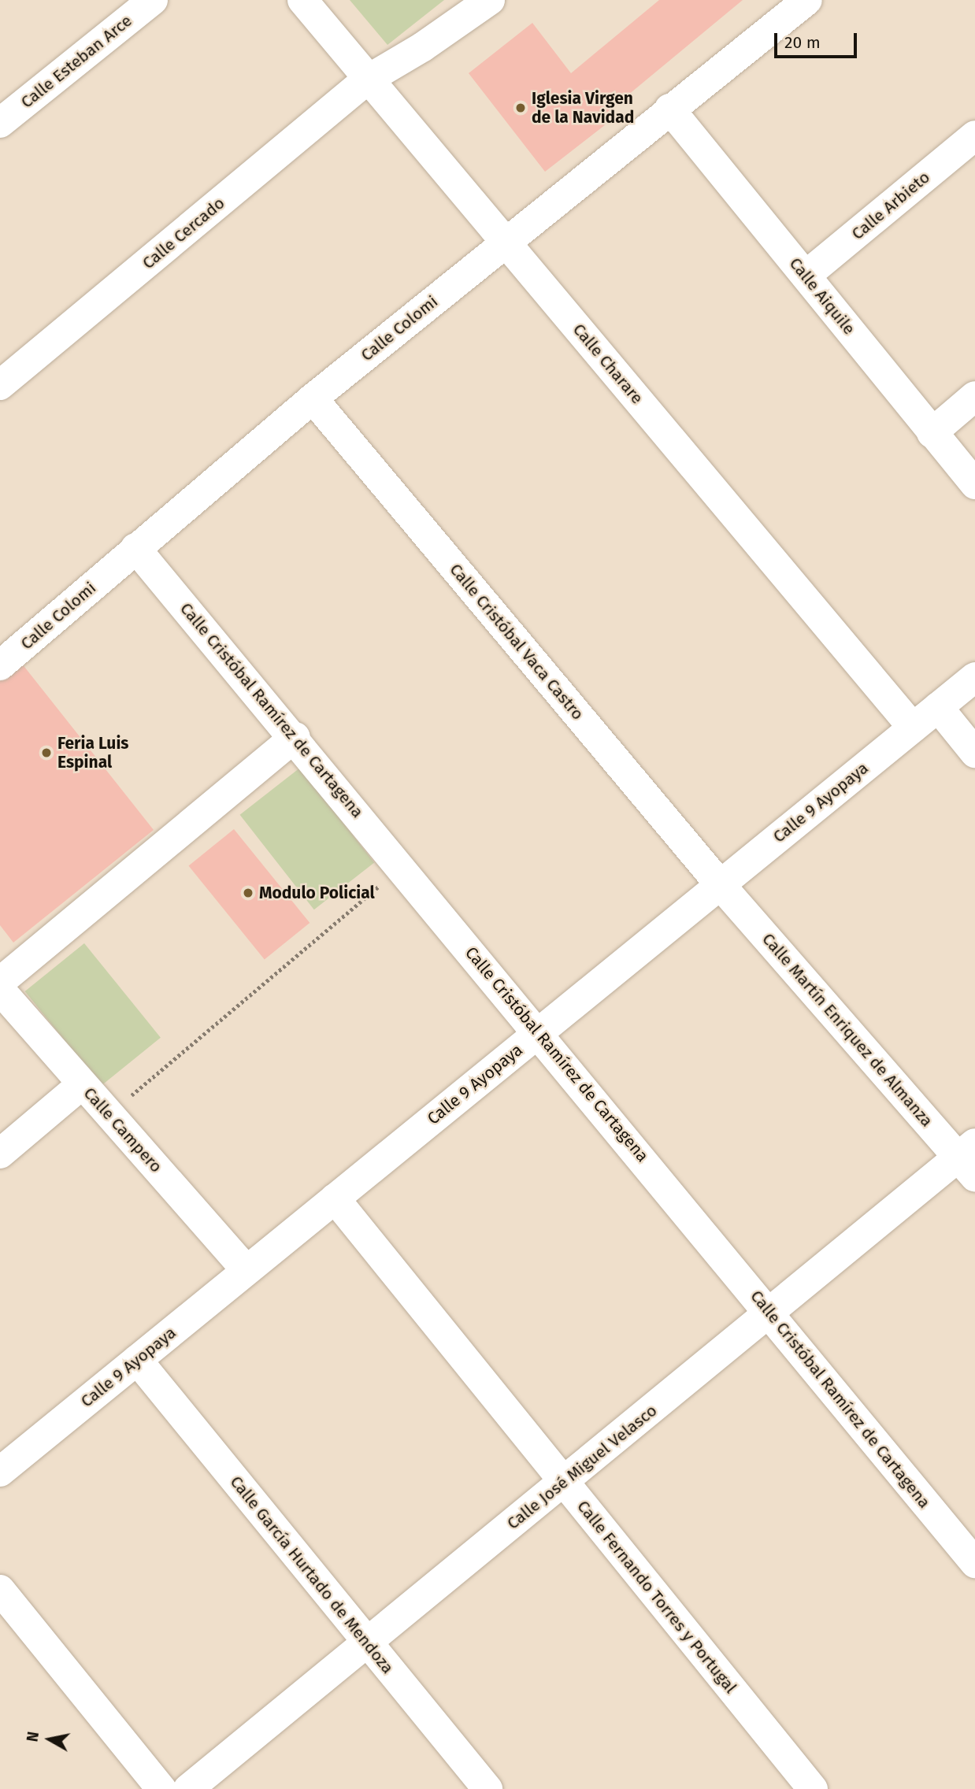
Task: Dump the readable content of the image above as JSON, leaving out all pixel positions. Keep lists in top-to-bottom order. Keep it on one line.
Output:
{"streets":{"street":["Calle Esteban Arce","Calle Arbieto","Calle Cercado","Calle Aiquile","Calle Colomi","Calle Charare","Calle Cristóbal Vaca Castro","Calle Cristóbal Ramírez de Cartagena","Calle 9 Ayopaya","Calle Martín Enriquez de Almanza","Calle Campero","Calle José Miguel Velasco","Calle García Hurtado de Mendoza","Calle Fernando Torres y Portugal"]},"crossings":[["Calle Arbieto","Calle Aiquile"],["Calle Cercado","Calle Charare"],["Calle Aiquile","Calle Colomi"],["Calle Colomi","Calle Charare"],["Calle Colomi","Calle Cristóbal Vaca Castro"],["Calle Colomi","Calle Cristóbal Ramírez de Cartagena"],["Calle Charare","Calle 9 Ayopaya"],["Calle Cristóbal Vaca Castro","Calle 9 Ayopaya"],["Calle Cristóbal Vaca Castro","Calle Martín Enriquez de Almanza"],["Calle Cristóbal Ramírez de Cartagena","Calle 9 Ayopaya"],["Calle Cristóbal Ramírez de Cartagena","Calle José Miguel Velasco"],["Calle 9 Ayopaya","Calle Martín Enriquez de Almanza"],["Calle 9 Ayopaya","Calle Campero"],["Calle 9 Ayopaya","Calle García Hurtado de Mendoza"],["Calle 9 Ayopaya","Calle Fernando Torres y Portugal"],["Calle Martín Enriquez de Almanza","Calle José Miguel Velasco"],["Calle José Miguel Velasco","Calle García Hurtado de Mendoza"],["Calle José Miguel Velasco","Calle Fernando Torres y Portugal"]],"places":["Iglesia Virgen de la Navidad","Feria Luis Espinal","Modulo Policial"],"scale_bar":"20 m","north":"left"}
